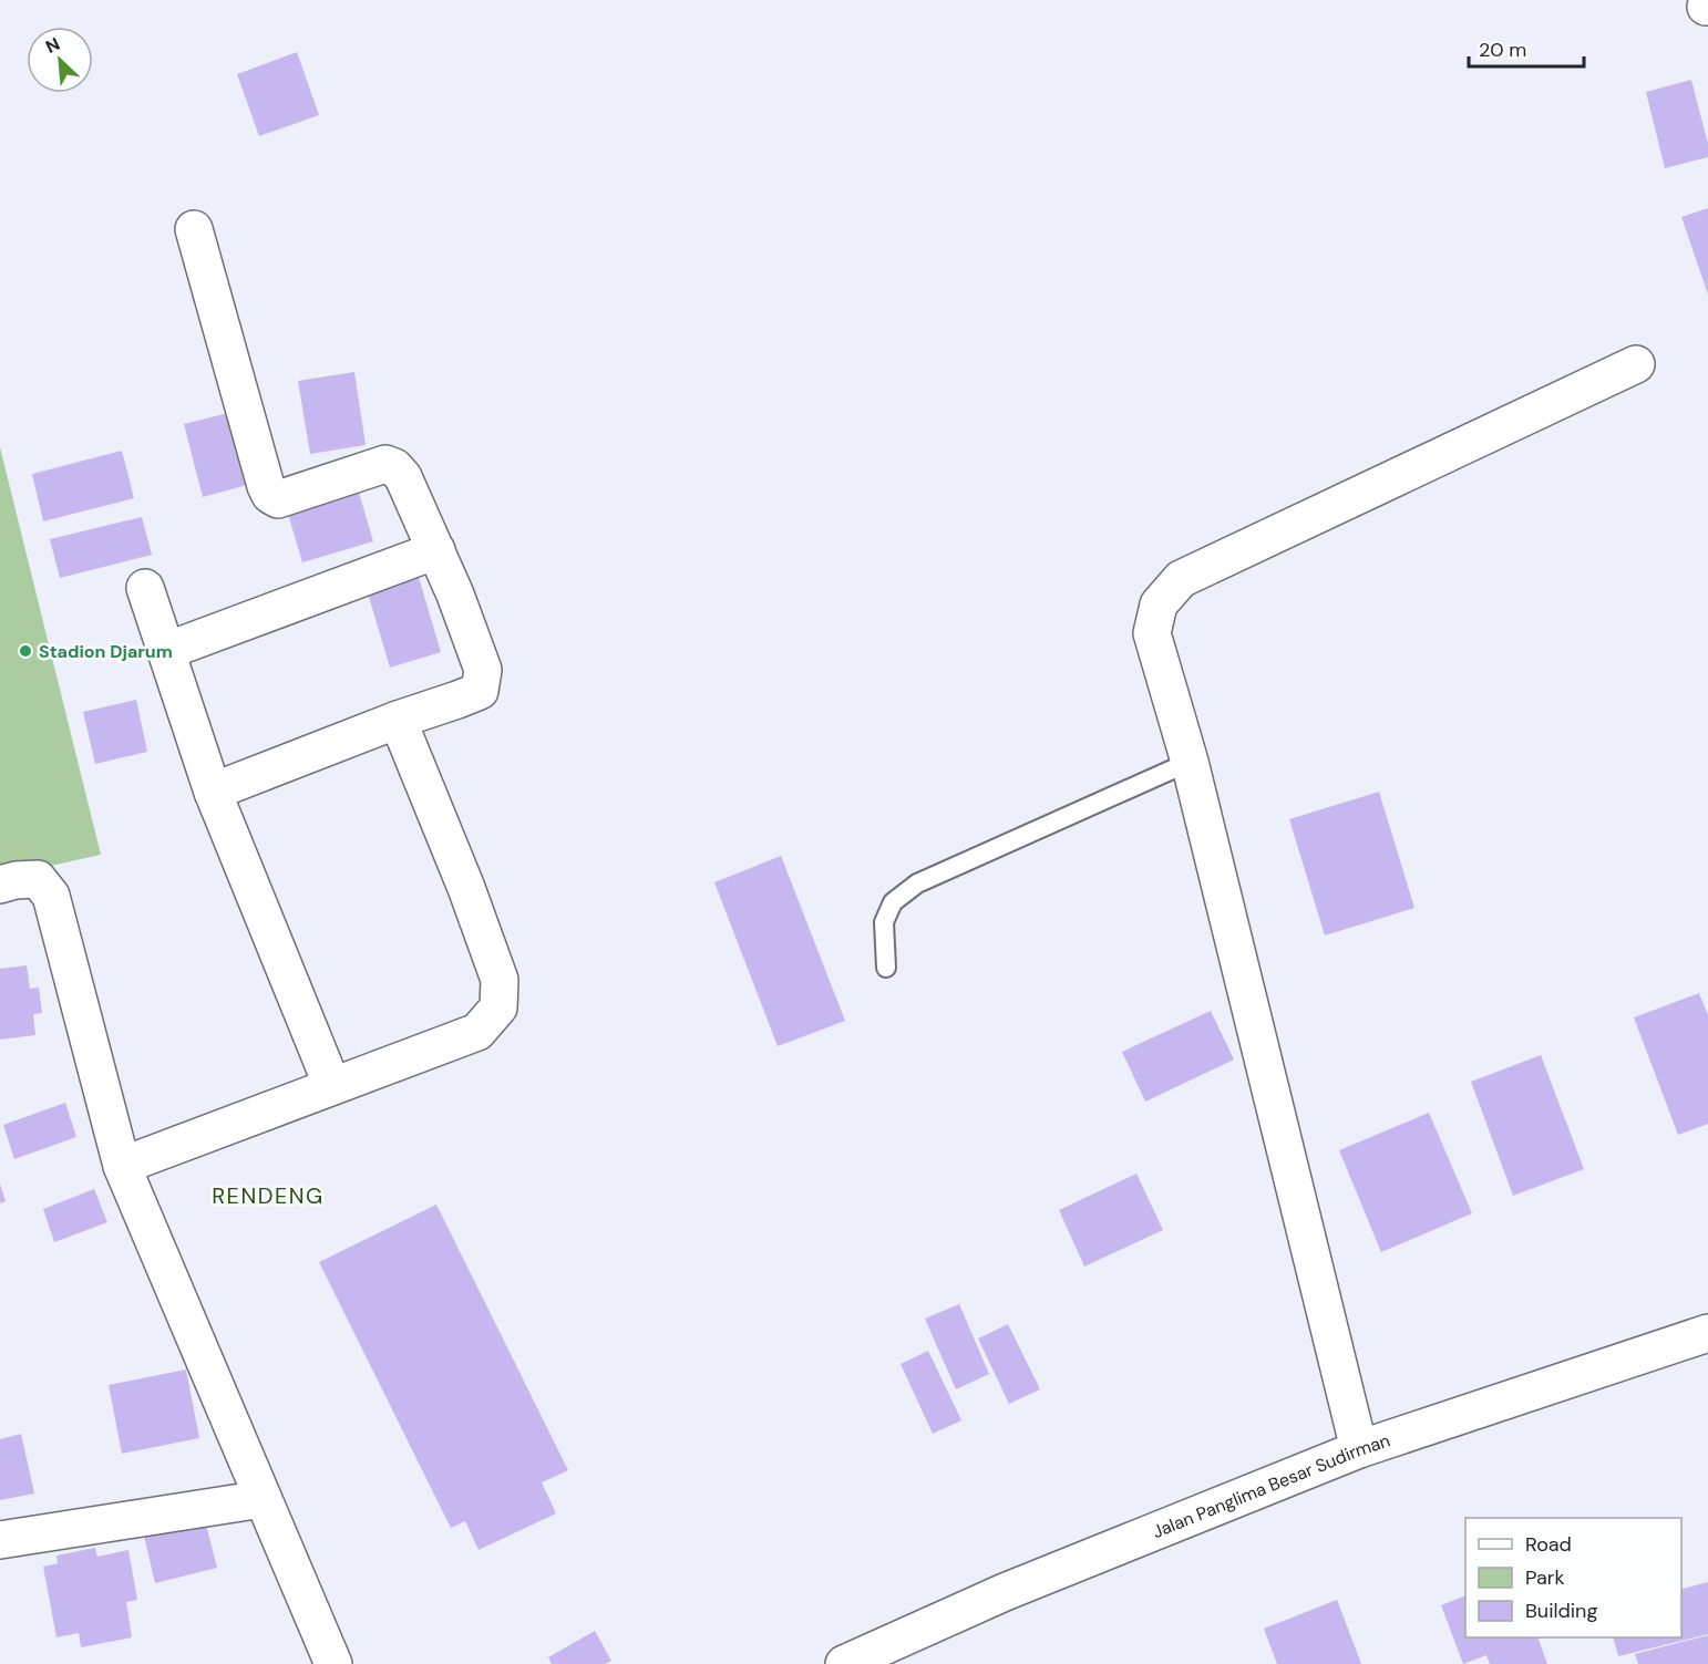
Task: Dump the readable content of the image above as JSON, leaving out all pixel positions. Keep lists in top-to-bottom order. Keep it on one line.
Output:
{"streets":{"street":["Jalan Panglima Besar Sudirman"]},"districts":["RENDENG"],"places":["Stadion Djarum"],"legend":["Road","Park","Building"],"scale_bar":"20 m","north":"top left"}
